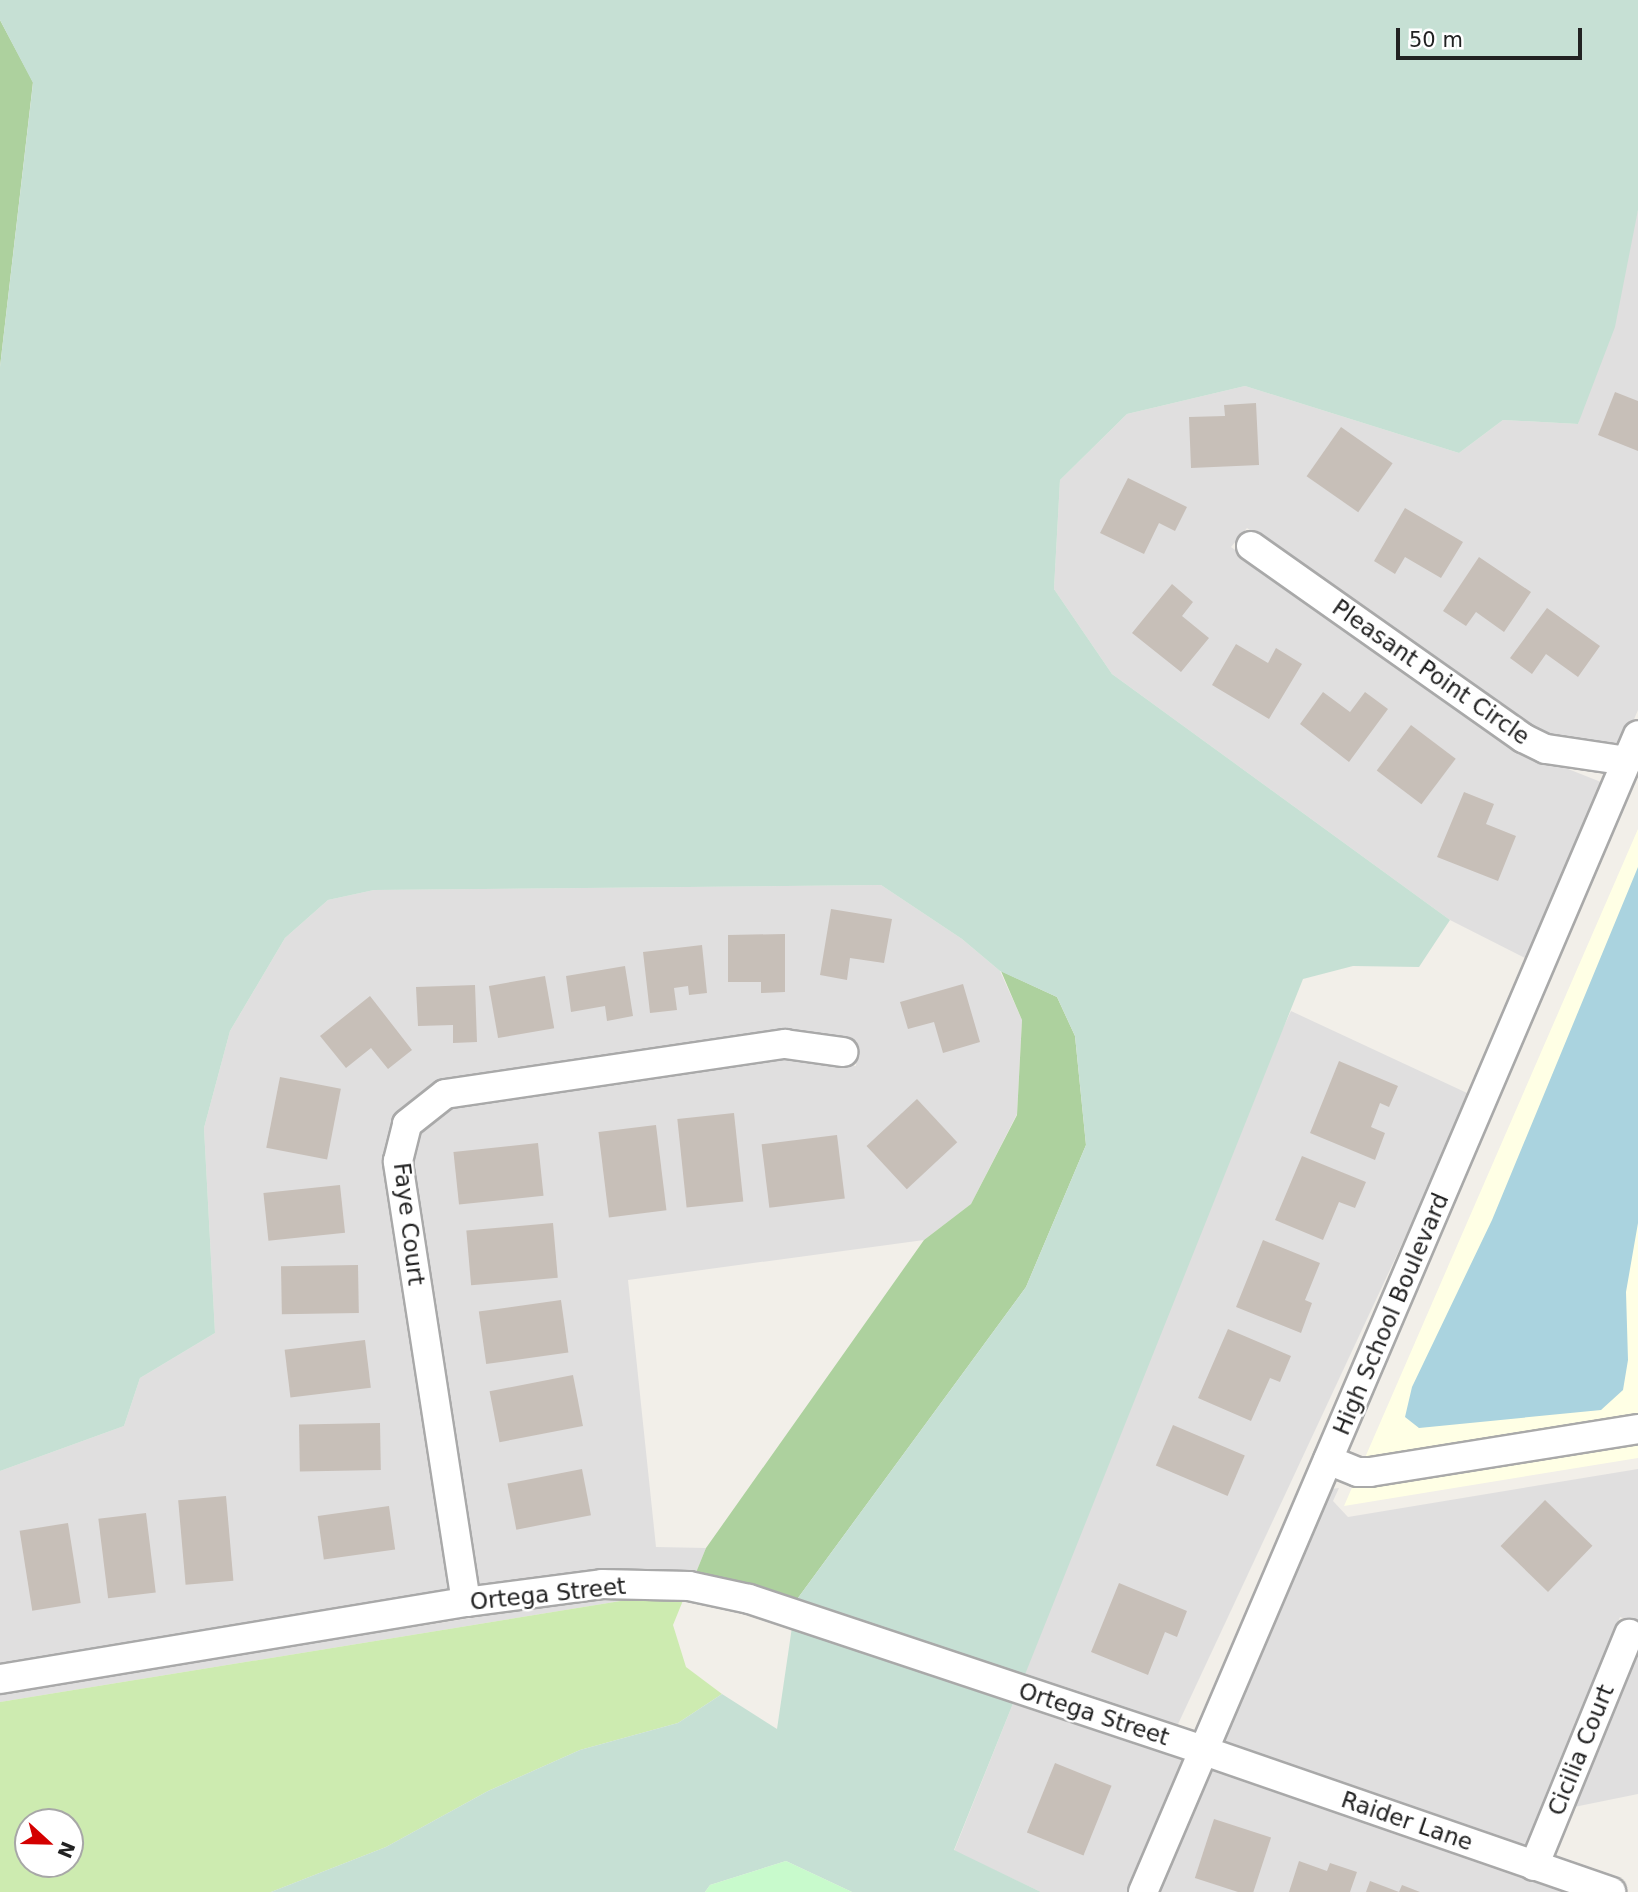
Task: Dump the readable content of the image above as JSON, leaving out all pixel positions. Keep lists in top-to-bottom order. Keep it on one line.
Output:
{"streets":{"street":["Pleasant Point Circle","Faye Court","High School Boulevard","Ortega Street","Cicilia Court","Raider Lane"]},"crossings":[["Pleasant Point Circle","High School Boulevard"],["Faye Court","Ortega Street"],["High School Boulevard","Ortega Street"],["High School Boulevard","Raider Lane"],["Ortega Street","Raider Lane"],["Cicilia Court","Raider Lane"]],"scale_bar":"50 m","north":"right"}
